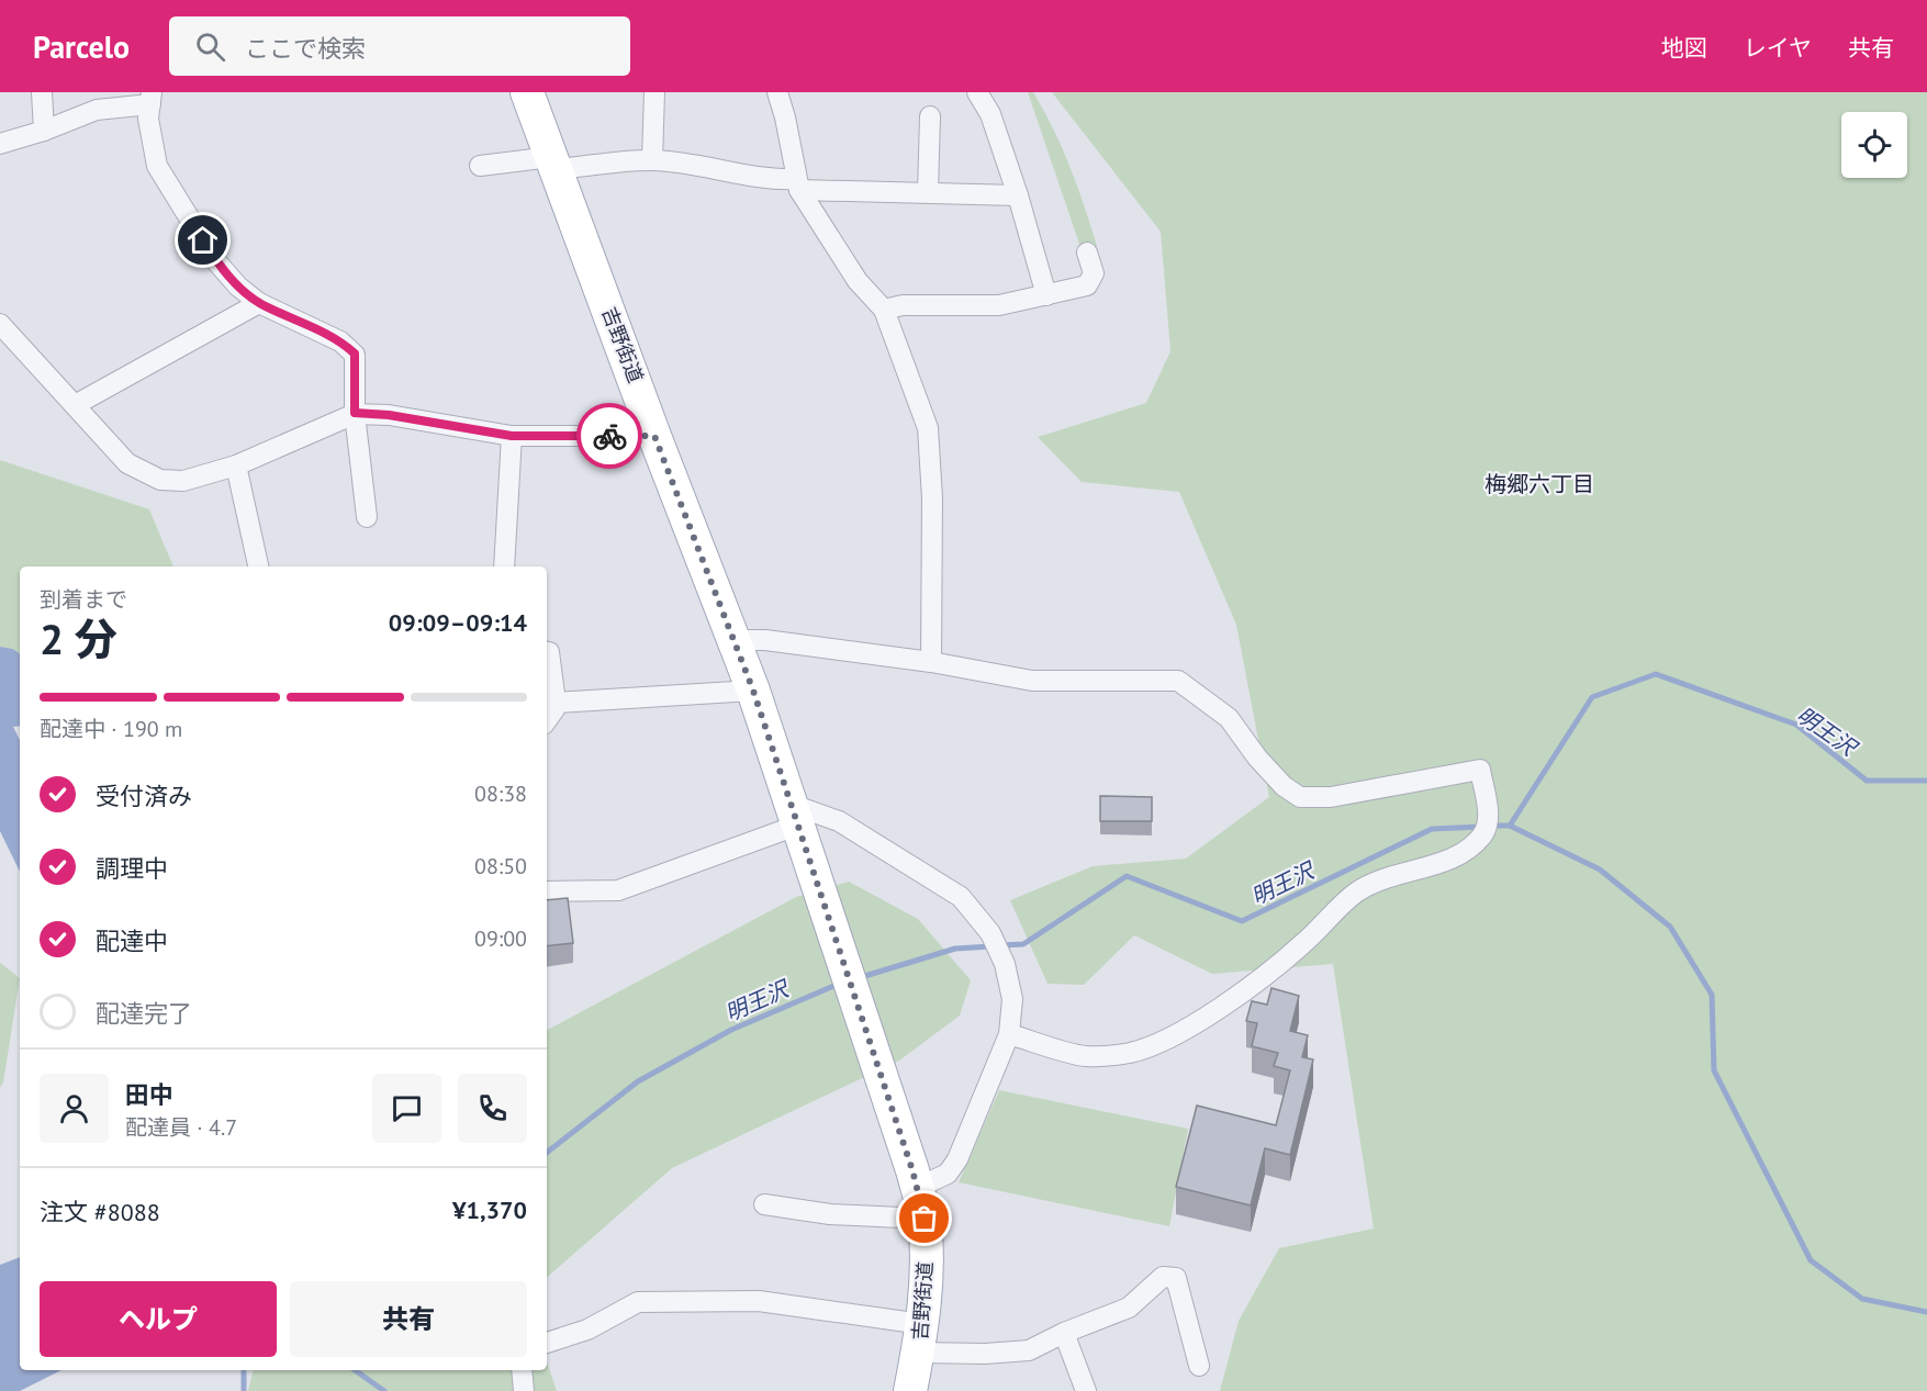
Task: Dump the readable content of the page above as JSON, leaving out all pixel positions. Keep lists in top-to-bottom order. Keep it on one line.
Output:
{"streets":{"main road":["吉野街道"]},"districts":["梅郷六丁目"],"water":["明王沢"],"page":{"header":"Parcelo","search":"ここで検索","nav":["地図","レイヤ","共有"],"heading":["2 分","到着まで","09:09–09:14"],"panel":["田中","配達員 · 4.7","注文 #8088","¥1,370"],"bar":"配達中 · 190 m","list":[["受付済み","08:38"],["調理中","08:50"],["配達中","09:00"],"配達完了"],"buttons":["ヘルプ","共有"]}}
